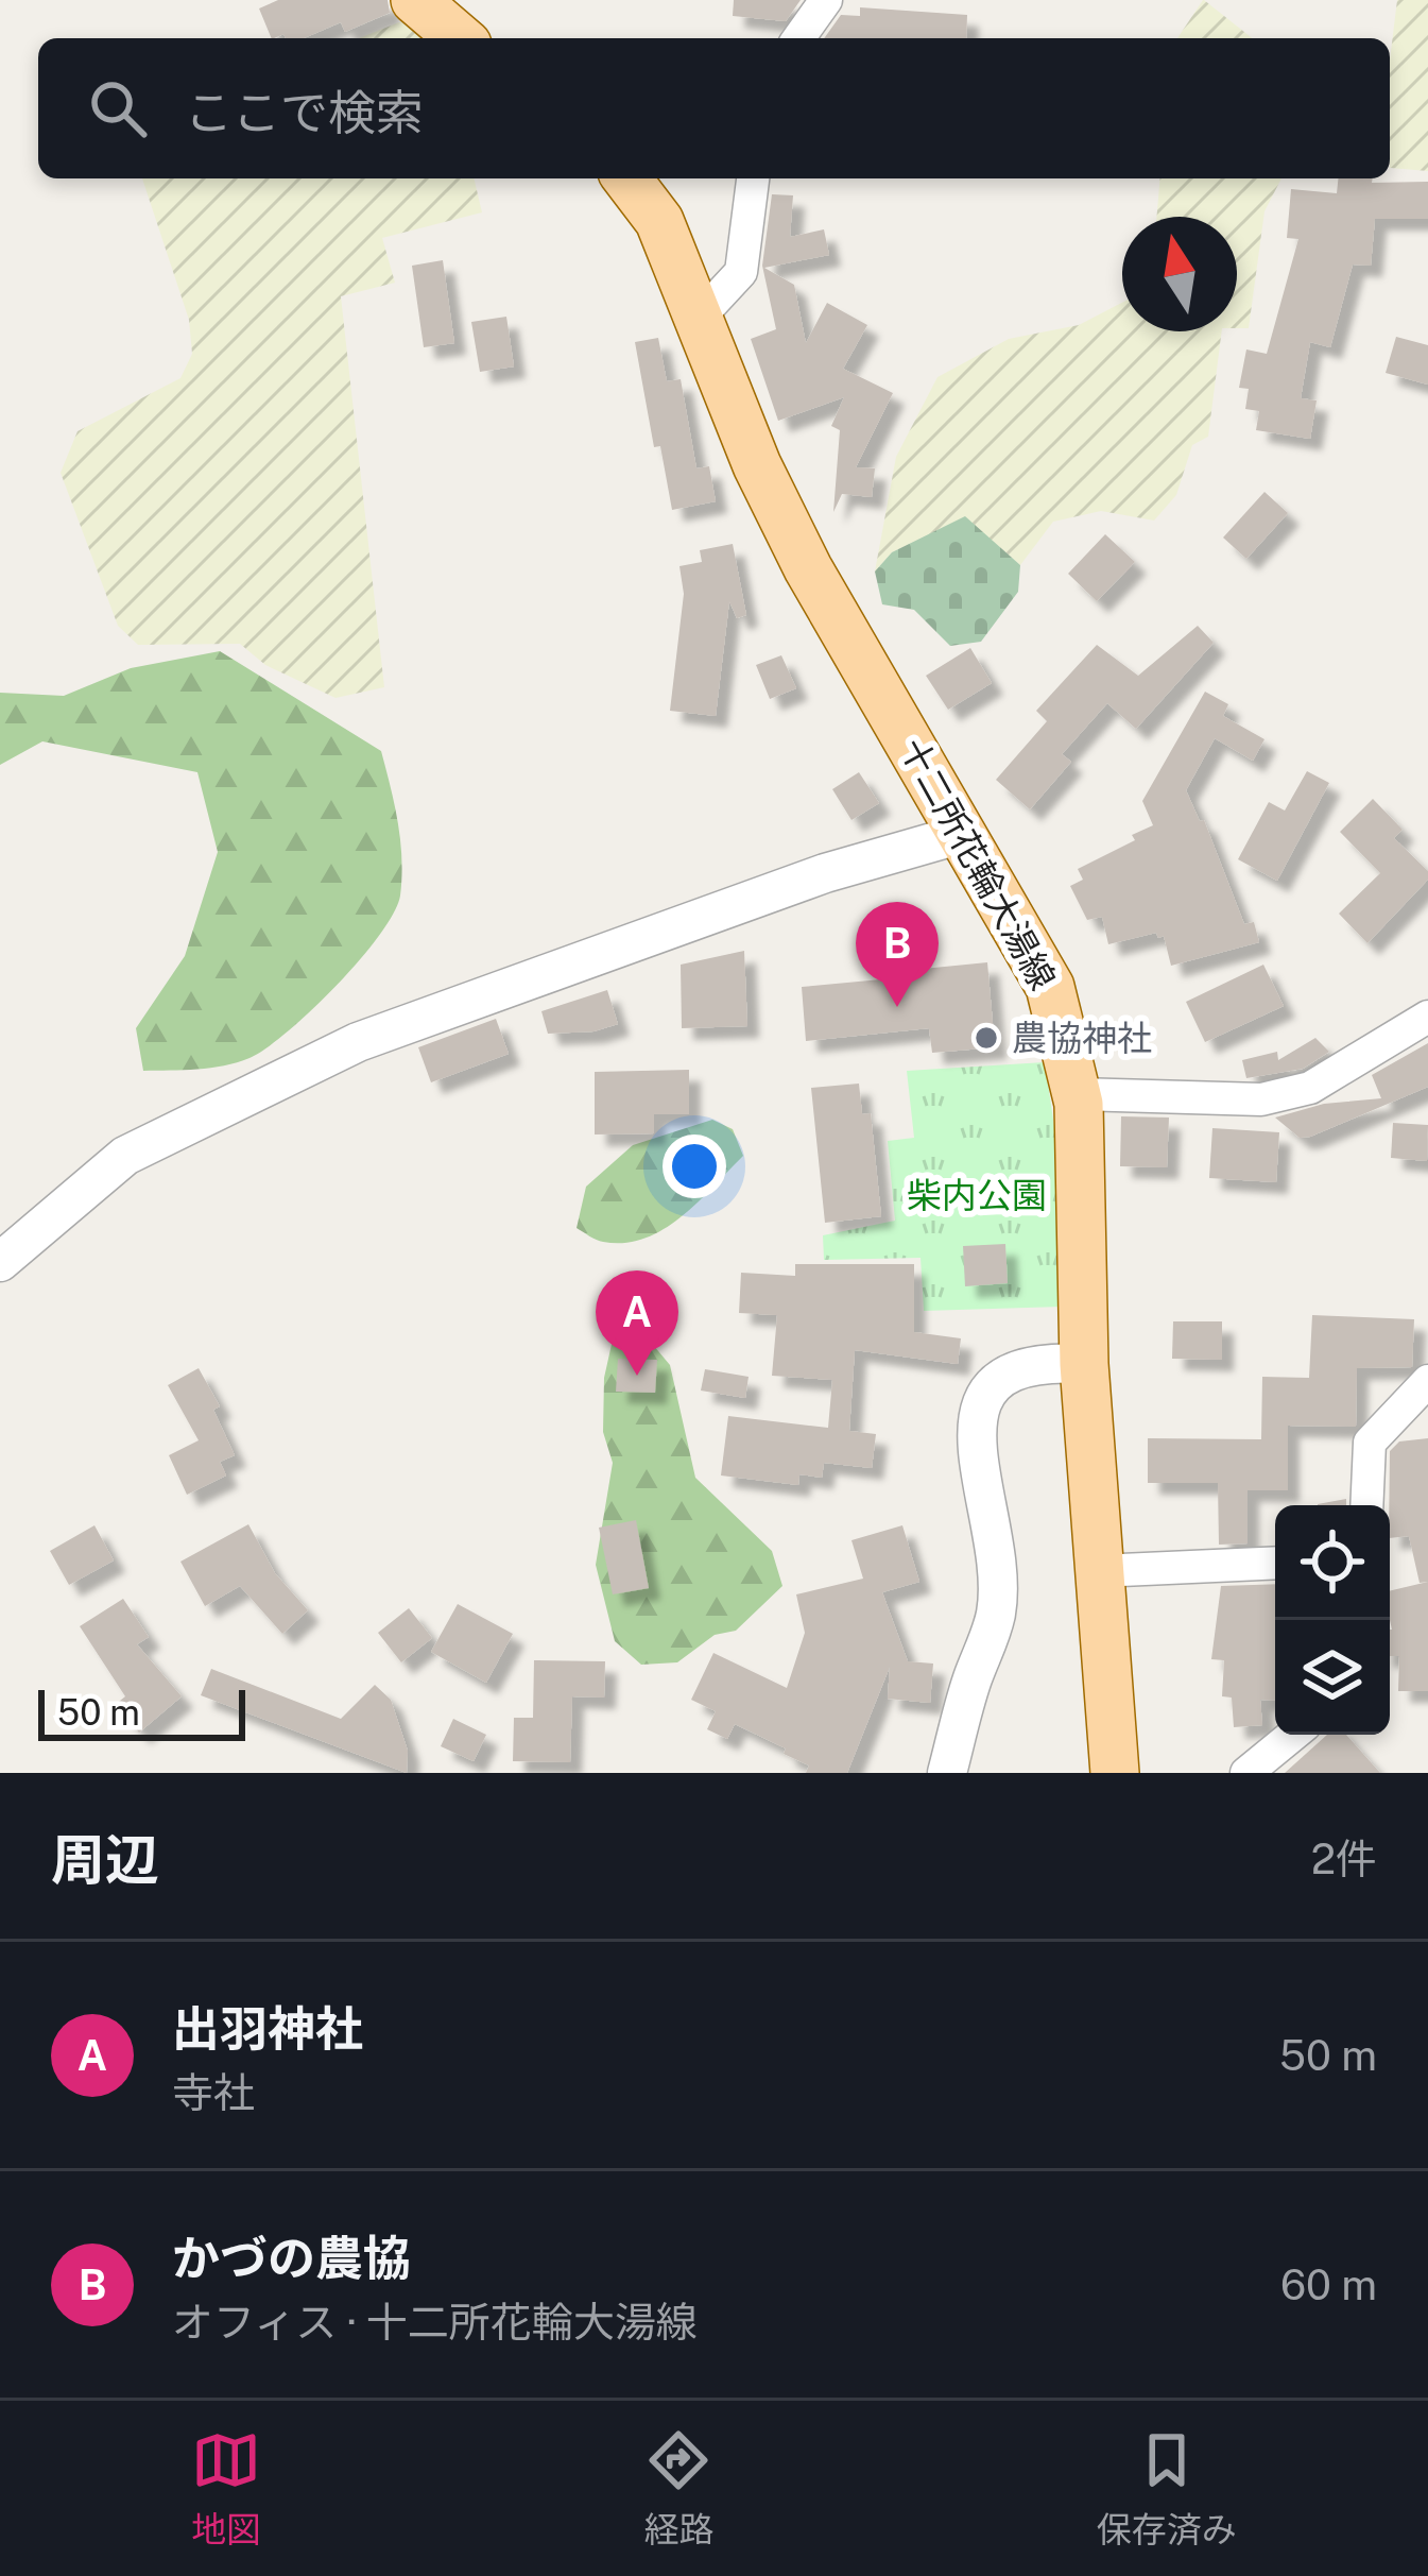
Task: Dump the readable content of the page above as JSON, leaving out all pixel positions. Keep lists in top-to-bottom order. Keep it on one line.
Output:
{"streets":{"main road":["十二所花輪大湯線"]},"parks":["柴内公園"],"places":["農協神社"],"scale_bar":"50 m","north":"top","page":{"search":"ここで検索","pins":["B","A"],"scale":"50 m","heading":["周辺","2件"],"list":[{"mark":"A","name":"出羽神社","note":"寺社","value":"50 m"},{"mark":"B","name":"かづの農協","note":"オフィス · 十二所花輪大湯線","value":"60 m"}],"nav":["地図","経路","保存済み"]}}
